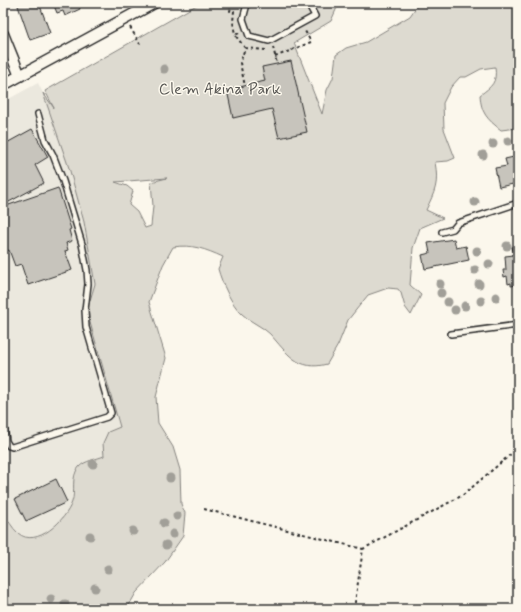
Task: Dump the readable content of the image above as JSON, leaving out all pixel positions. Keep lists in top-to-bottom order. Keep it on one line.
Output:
{"parks":["Clem Akina Park"]}
